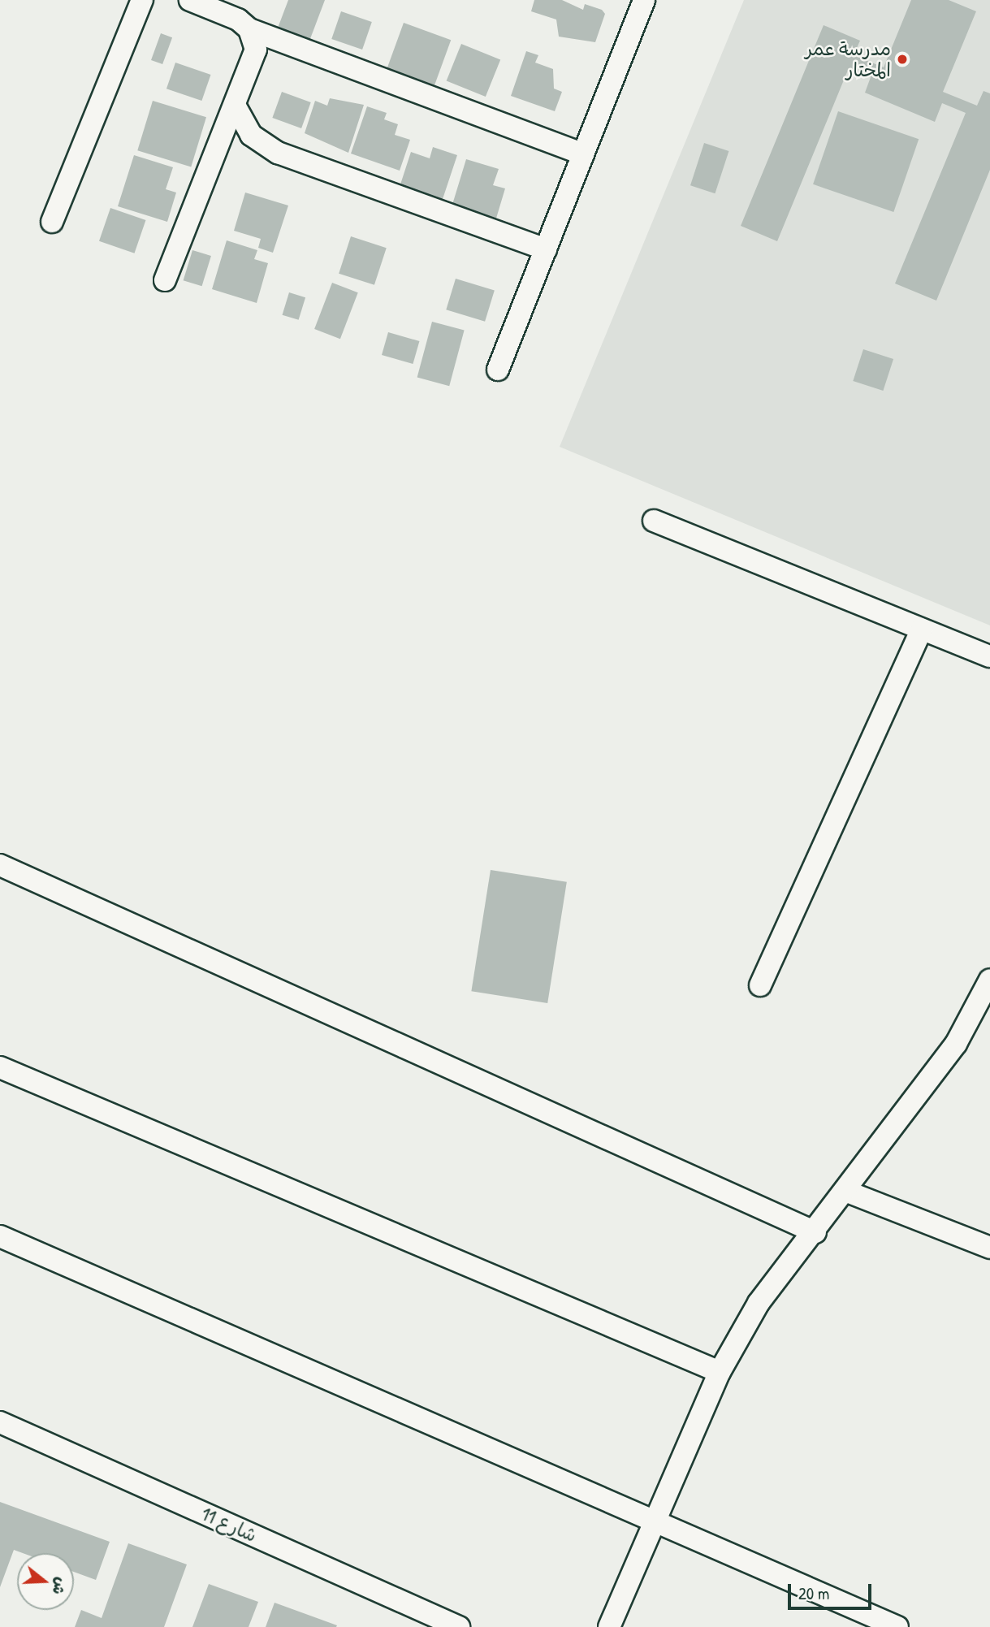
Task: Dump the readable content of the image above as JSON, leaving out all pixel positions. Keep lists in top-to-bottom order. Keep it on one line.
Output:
{"streets":{"street":["شارع 11"]},"places":["مدرسة عمر المختار"],"scale_bar":"20 m","north":"right"}
